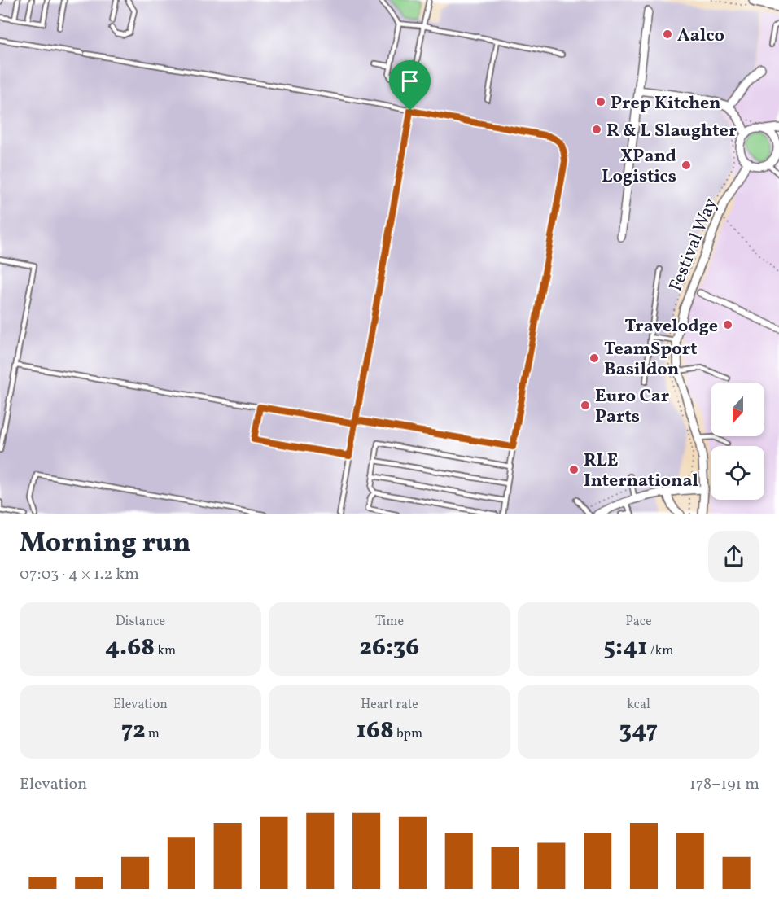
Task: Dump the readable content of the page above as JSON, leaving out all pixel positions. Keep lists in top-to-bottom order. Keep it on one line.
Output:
{"streets":{"street":["Festival Way"]},"places":["Aalco","Prep Kitchen","R & L Slaughter","XPand Logistics","Travelodge","TeamSport Basildon","Euro Car Parts","RLE International"],"north":"bottom","page":{"heading":["Morning run","07:03 · 4 × 1.2 km"],"stats":[["Distance","4.68 km"],["Time","26:36"],["Pace","5:41 /km"],["Elevation","72 m"],["Heart rate","168 bpm"],["kcal","347"]],"chart":["Elevation","178–191 m"]}}
